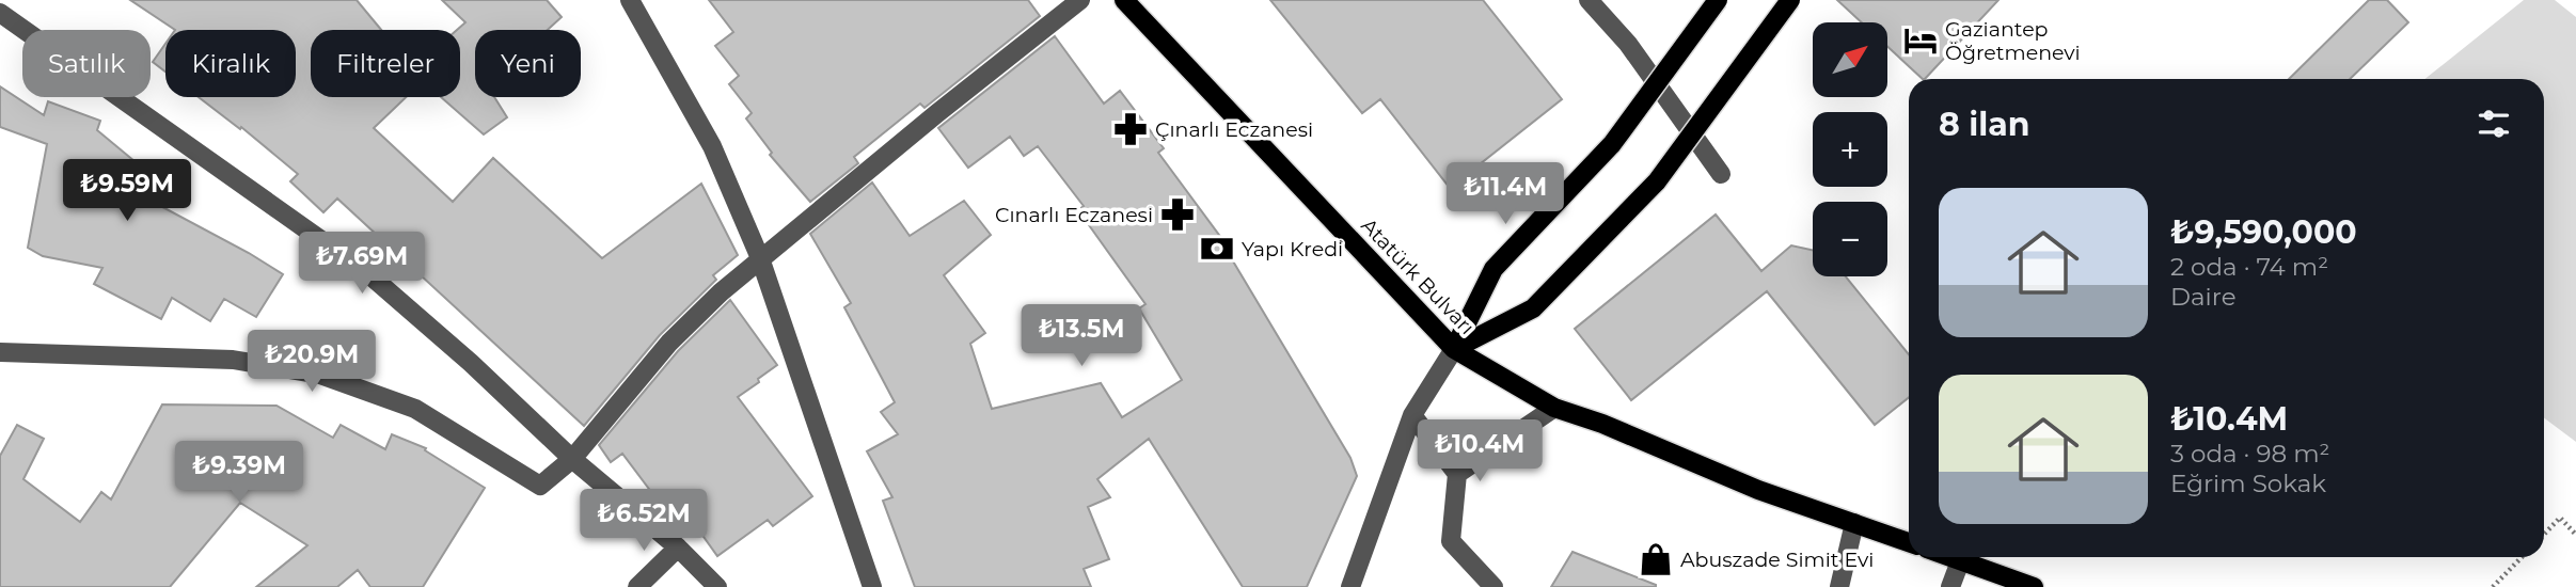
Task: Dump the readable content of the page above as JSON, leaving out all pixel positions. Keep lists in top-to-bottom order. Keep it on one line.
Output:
{"streets":{"main road":["Atatürk Bulvarı"]},"places":{"hotel":["Gaziantep Öğretmenevi"],"pharmacy":["Çınarlı Eczanesi","Cınarlı Eczanesi"],"bank":["Yapı Kredi"],"shop":["Abuszade Simit Evi"]},"north":"top right","page":{"map_buttons":["+","−"],"chip":["Satılık","Kiralık","Filtreler","Yeni"],"heading":"8 ilan","price":["₺9.59M","₺11.4M","₺7.69M","₺13.5M","₺20.9M","₺10.4M","₺9.39M","₺6.52M"],"list":[{"name":"₺9,590,000","note":"2 oda · 74 m² · Daire"},{"name":"₺10.4M","note":"3 oda · 98 m² · Eğrim Sokak"}]}}
